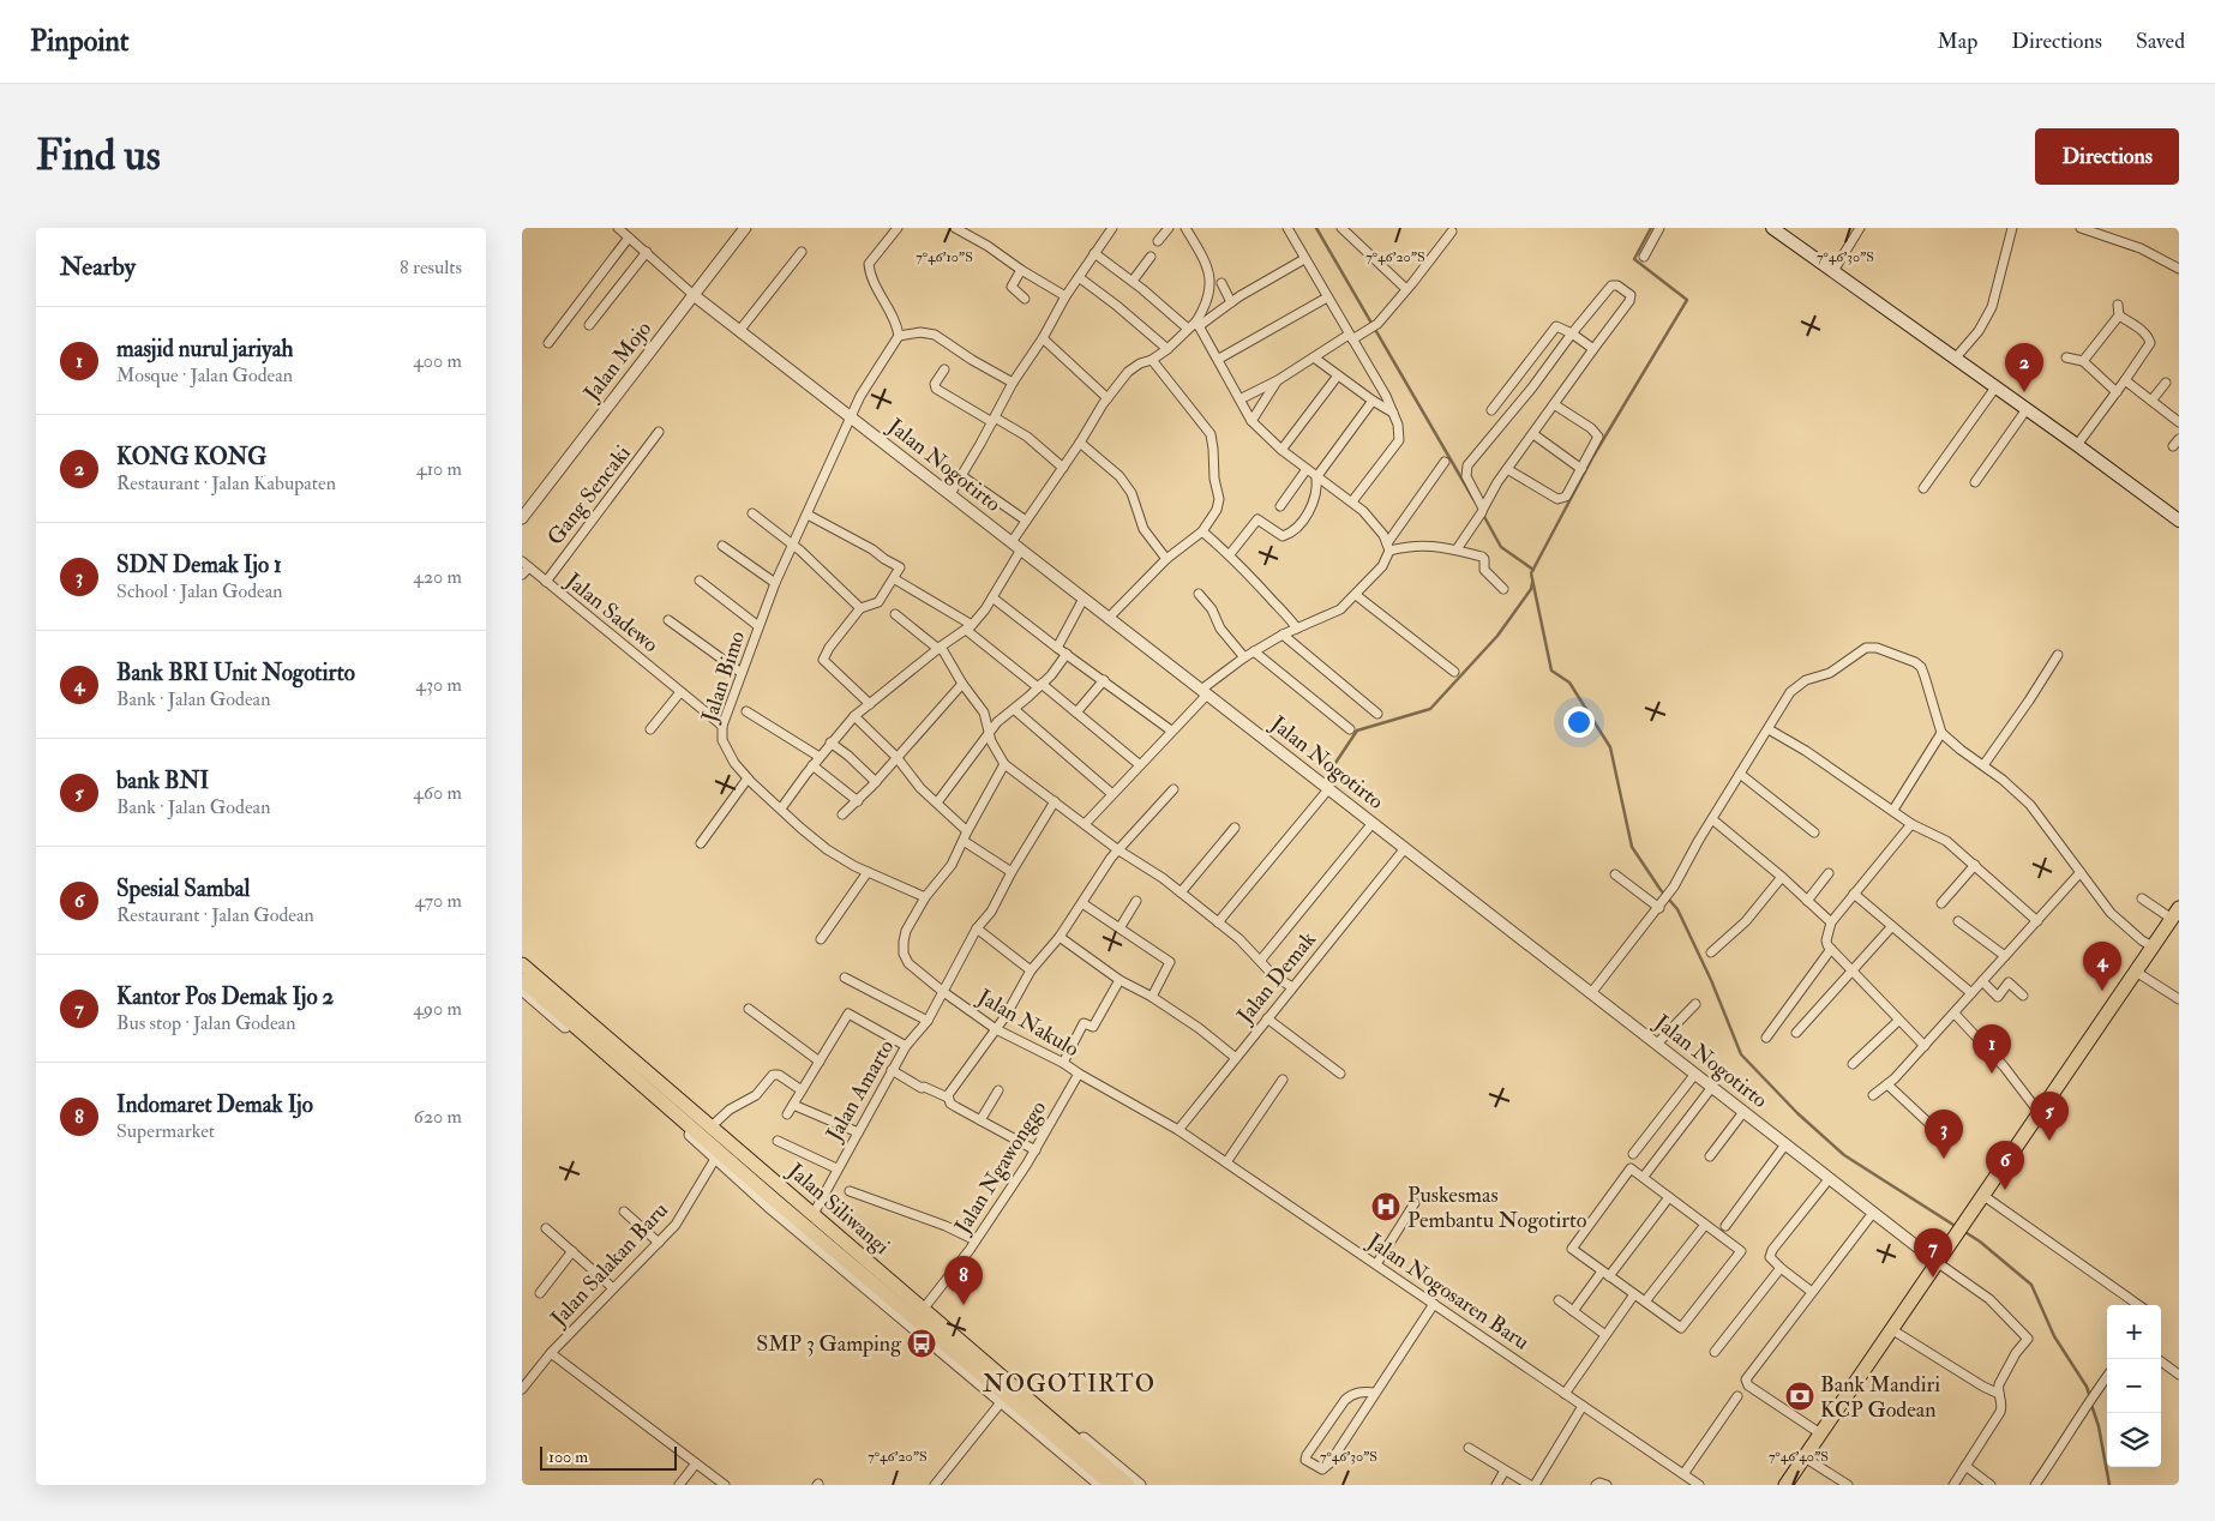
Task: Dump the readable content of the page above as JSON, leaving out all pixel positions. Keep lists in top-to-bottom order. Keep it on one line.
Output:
{"streets":{"main road":["Jalan Siliwangi"],"street":["Jalan Mojo","Jalan Nogotirto","Gang Sencaki","Jalan Sadewo","Jalan Bimo","Jalan Demak","Jalan Nakulo","Jalan Amarto","Jalan Ngawonggo","Jalan Salakan Baru","Jalan Nogosaren Baru"]},"crossings":[["Jalan Mojo","Jalan Nogotirto"],["Jalan Nogotirto","Jalan Bimo"],["Jalan Nogotirto","Jalan Demak"],["Gang Sencaki","Jalan Sadewo"],["Jalan Sadewo","Jalan Bimo"],["Jalan Bimo","Jalan Nakulo"],["Jalan Demak","Jalan Nakulo"],["Jalan Demak","Jalan Nogosaren Baru"],["Jalan Nakulo","Jalan Amarto"],["Jalan Nakulo","Jalan Ngawonggo"],["Jalan Nakulo","Jalan Nogosaren Baru"]],"districts":["NOGOTIRTO"],"places":{"hospital":["Puskesmas Pembantu Nogotirto"],"bus stop":["SMP 3 Gamping"],"bank":["Bank Mandiri KCP Godean"]},"scale_bar":"100 m","page":{"header":"Pinpoint","nav":["Map","Directions","Saved"],"buttons":"Directions","title":"Find us","heading":["Nearby","8 results"],"list":[{"mark":"1","name":"masjid nurul jariyah","note":"Mosque · Jalan Godean","value":"400 m"},{"mark":"2","name":"KONG KONG","note":"Restaurant · Jalan Kabupaten","value":"410 m"},{"mark":"3","name":"SDN Demak Ijo 1","note":"School · Jalan Godean","value":"420 m"},{"mark":"4","name":"Bank BRI Unit Nogotirto","note":"Bank · Jalan Godean","value":"430 m"},{"mark":"5","name":"bank BNI","note":"Bank · Jalan Godean","value":"460 m"},{"mark":"6","name":"Spesial Sambal","note":"Restaurant · Jalan Godean","value":"470 m"},{"mark":"7","name":"Kantor Pos Demak Ijo 2","note":"Bus stop · Jalan Godean","value":"490 m"},{"mark":"8","name":"Indomaret Demak Ijo","note":"Supermarket","value":"620 m"}],"pins":["2","4","1","5","3","6","7","8"],"map_buttons":["+","−"],"scale":"100 m"},"coordinates":["7°46'10\"S","7°46'20\"S","7°46'30\"S","7°46'40\"S"]}
